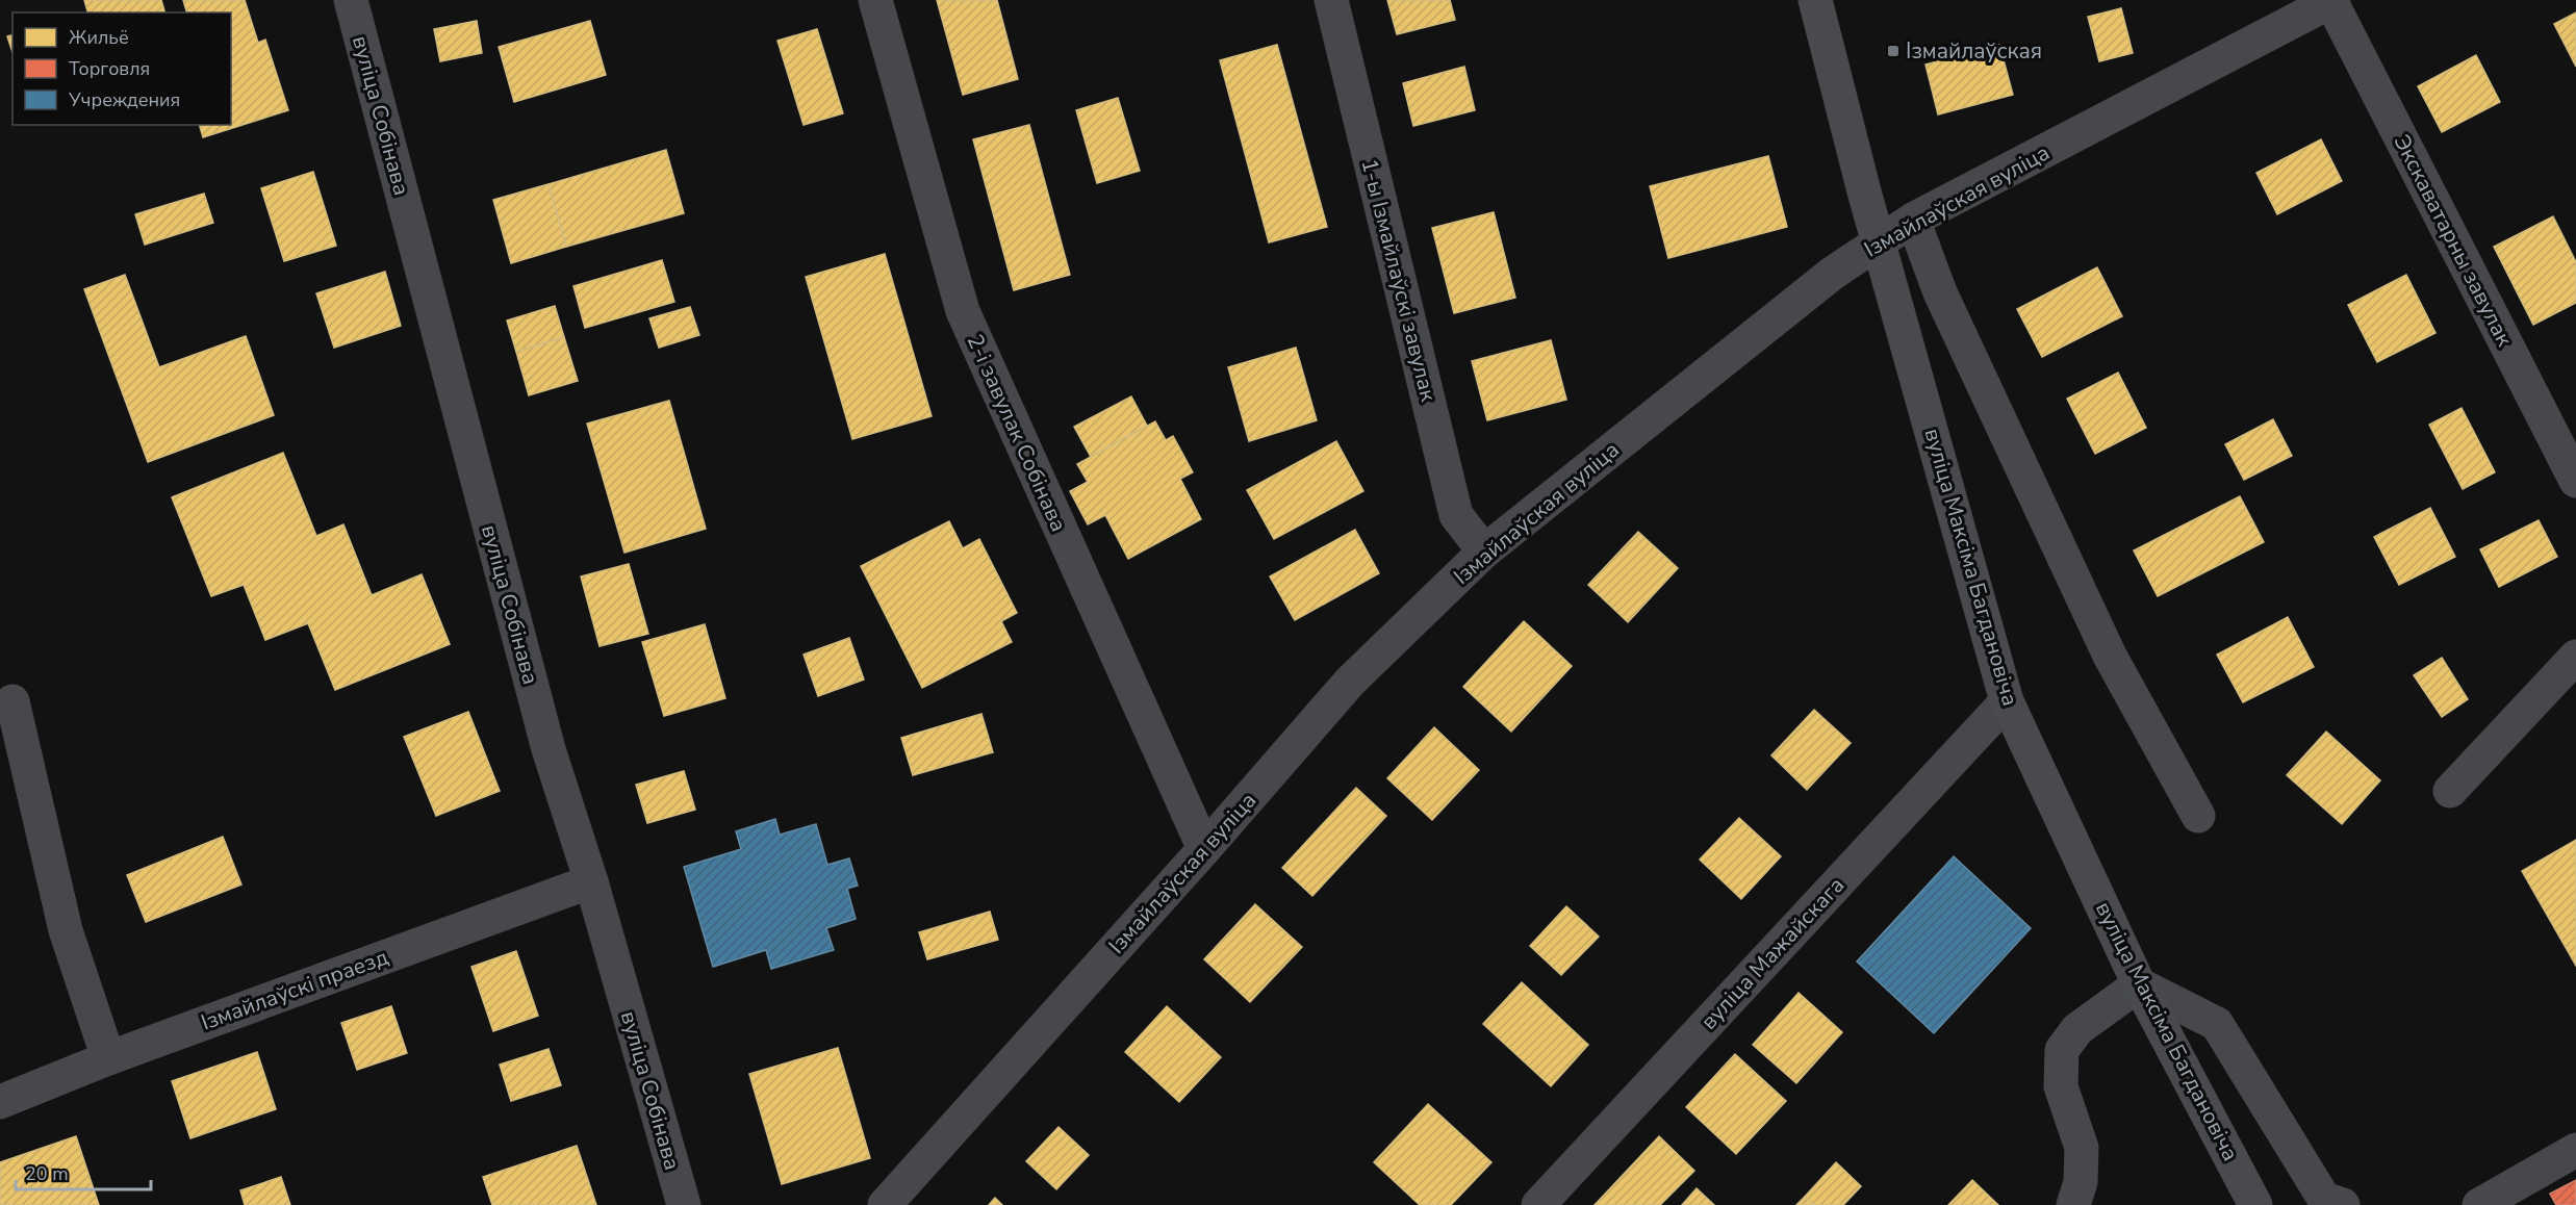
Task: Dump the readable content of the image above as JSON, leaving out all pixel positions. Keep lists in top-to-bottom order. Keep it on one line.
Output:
{"streets":{"main road":["вуліца Максіма Багдановіча"],"street":["вуліца Собінава","Ізмайлаўская вуліца","Экскаватарны завулак","1-ы Ізмайлаўскі завулак","2-і завулак Собінава","вуліца Мажайскага","Ізмайлаўскі праезд"]},"crossings":[["вуліца Собінава","Ізмайлаўскі праезд"],["Ізмайлаўская вуліца","Экскаватарны завулак"],["Ізмайлаўская вуліца","1-ы Ізмайлаўскі завулак"],["Ізмайлаўская вуліца","2-і завулак Собінава"],["Ізмайлаўская вуліца","вуліца Максіма Багдановіча"],["вуліца Максіма Багдановіча","вуліца Мажайскага"]],"places":{"transit":["Ізмайлаўская"]},"legend":["Жильё","Торговля","Учреждения"],"scale_bar":"20 m"}
